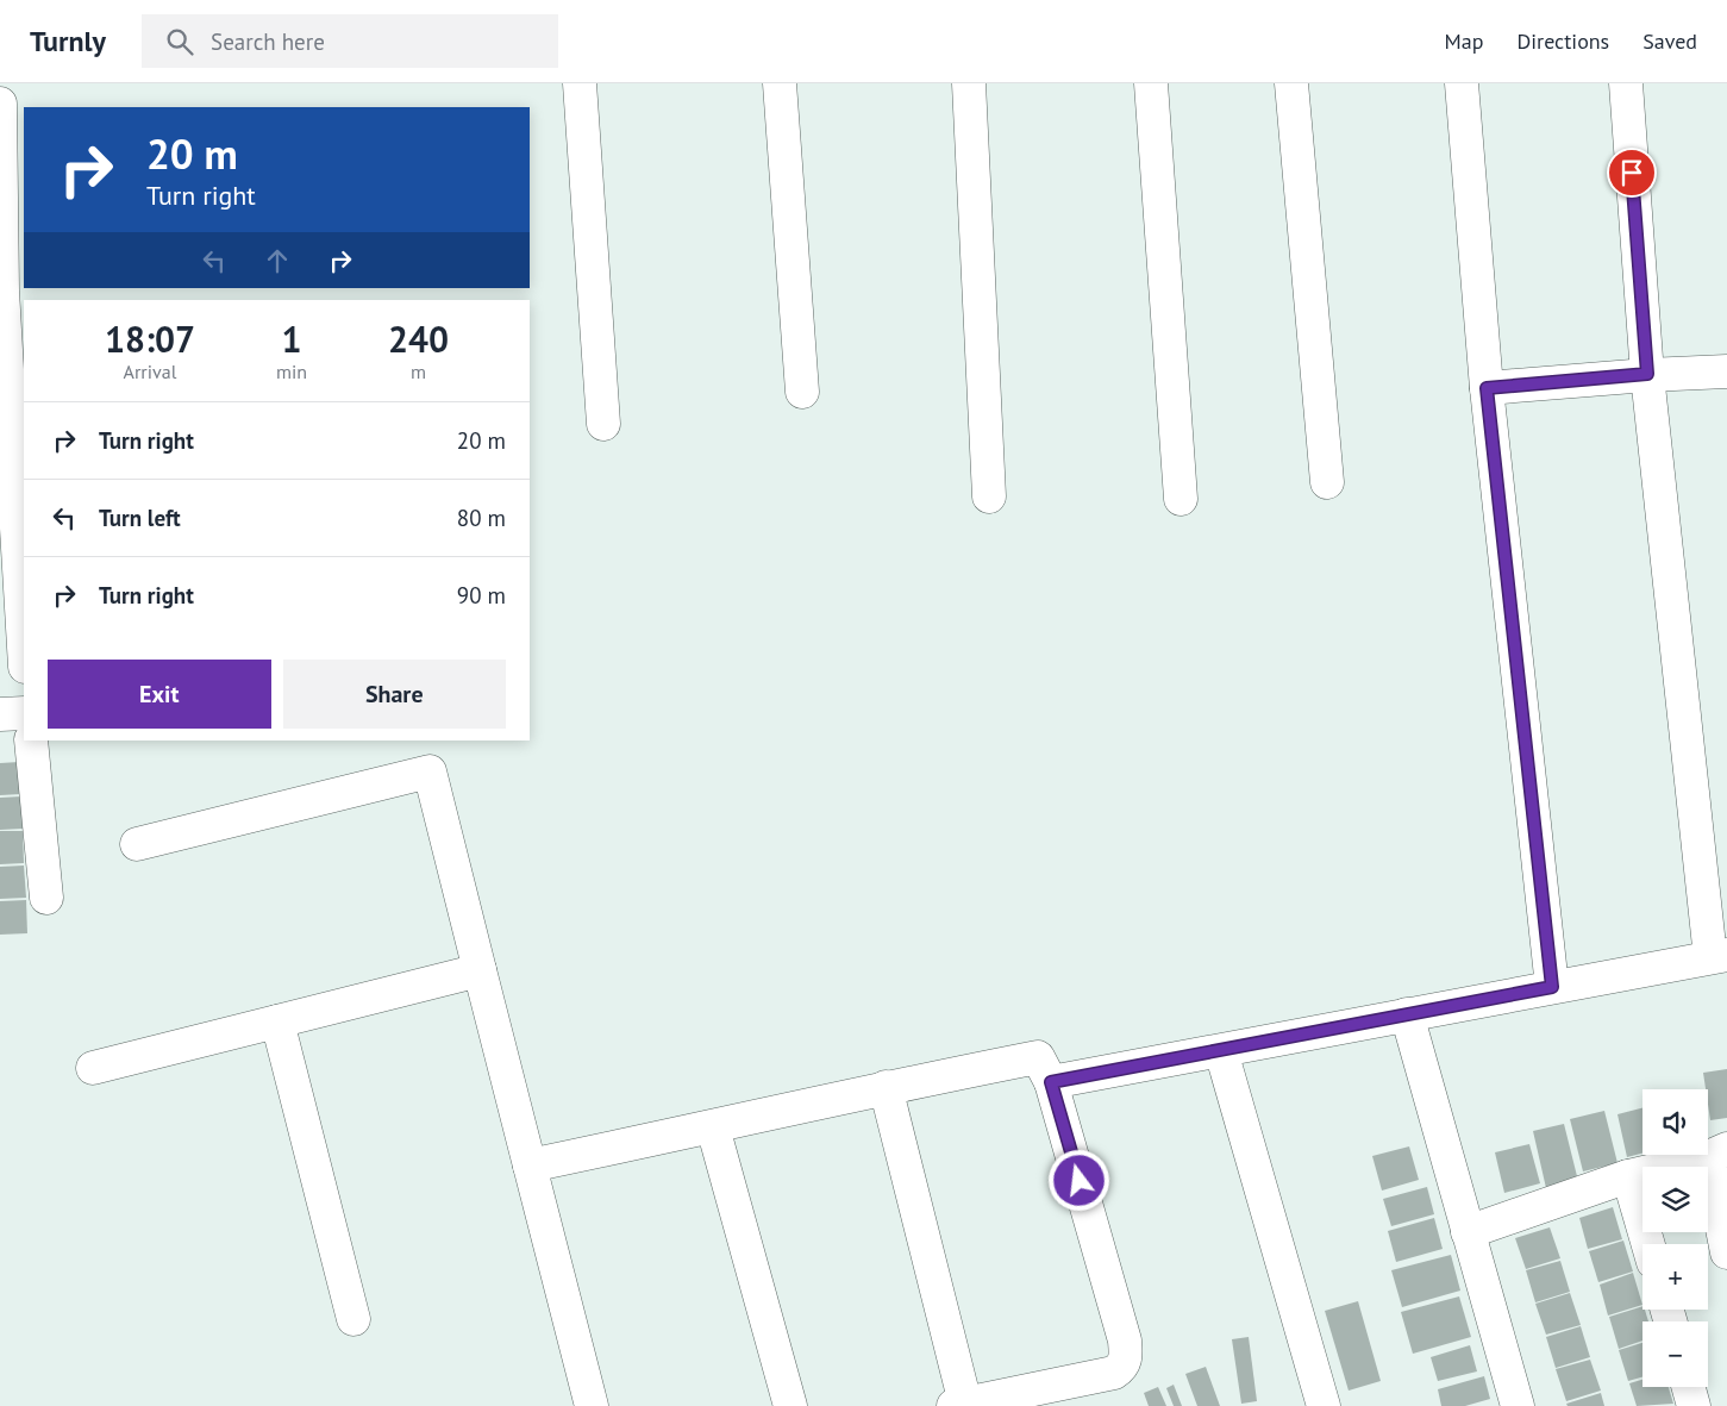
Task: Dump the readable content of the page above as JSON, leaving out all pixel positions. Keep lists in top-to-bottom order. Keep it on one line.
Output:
{"page":{"header":"Turnly","search":"Search here","nav":["Map","Directions","Saved"],"turn":["20 m","Turn right"],"eta":["18:07","Arrival","1","min","240","m"],"list":[{"name":"Turn right","value":"20 m"},{"name":"Turn left","value":"80 m"},{"name":"Turn right","value":"90 m"}],"buttons":["Exit","Share"],"map_buttons":["+","−"]}}
